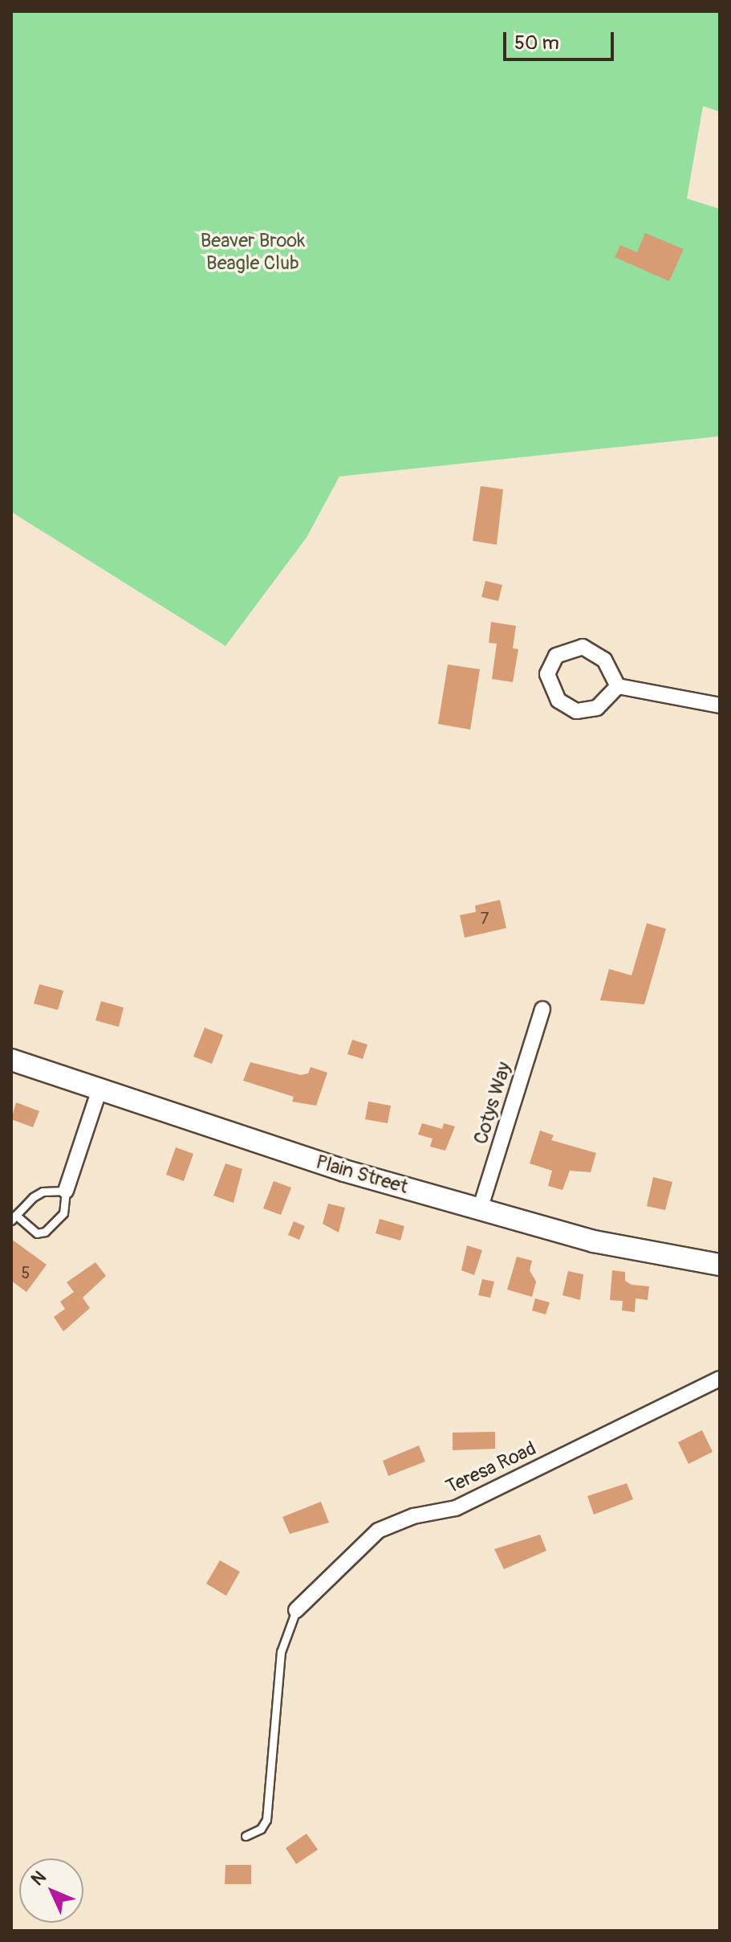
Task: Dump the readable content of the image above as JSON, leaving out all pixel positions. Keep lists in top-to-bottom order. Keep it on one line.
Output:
{"streets":{"main road":["Plain Street"],"street":["Cotys Way","Teresa Road"]},"crossings":[["Cotys Way","Plain Street"]],"parks":["Beaver Brook Beagle Club"],"house_numbers":["7","5"],"scale_bar":"50 m","north":"top left"}
